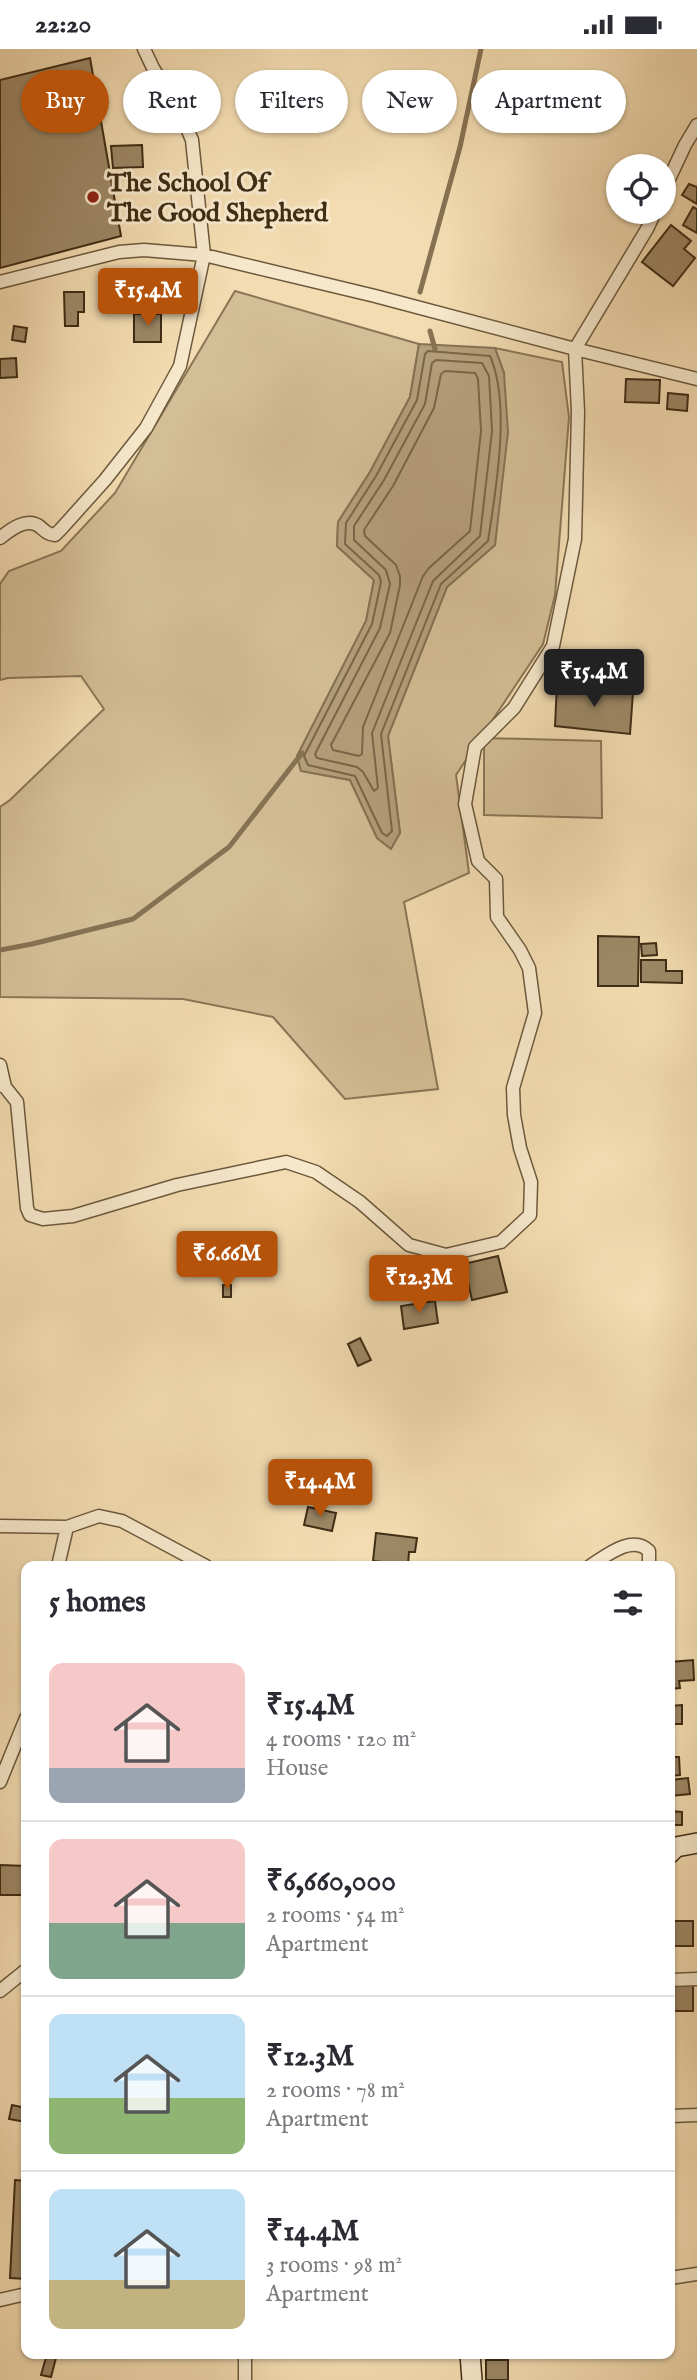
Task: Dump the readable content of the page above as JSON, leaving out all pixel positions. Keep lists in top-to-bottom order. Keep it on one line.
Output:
{"places":["The School Of The Good Shepherd"],"page":{"status":"22:20","chip":["Buy","Rent","Filters","New","Apartment"],"price":["₹15.4M","₹15.4M","₹6.66M","₹12.3M","₹14.4M"],"heading":"5 homes","list":[{"name":"₹15.4M","note":"4 rooms · 120 m² · House"},{"name":"₹6,660,000","note":"2 rooms · 54 m² · Apartment"},{"name":"₹12.3M","note":"2 rooms · 78 m² · Apartment"},{"name":"₹14.4M","note":"3 rooms · 98 m² · Apartment"}]}}
